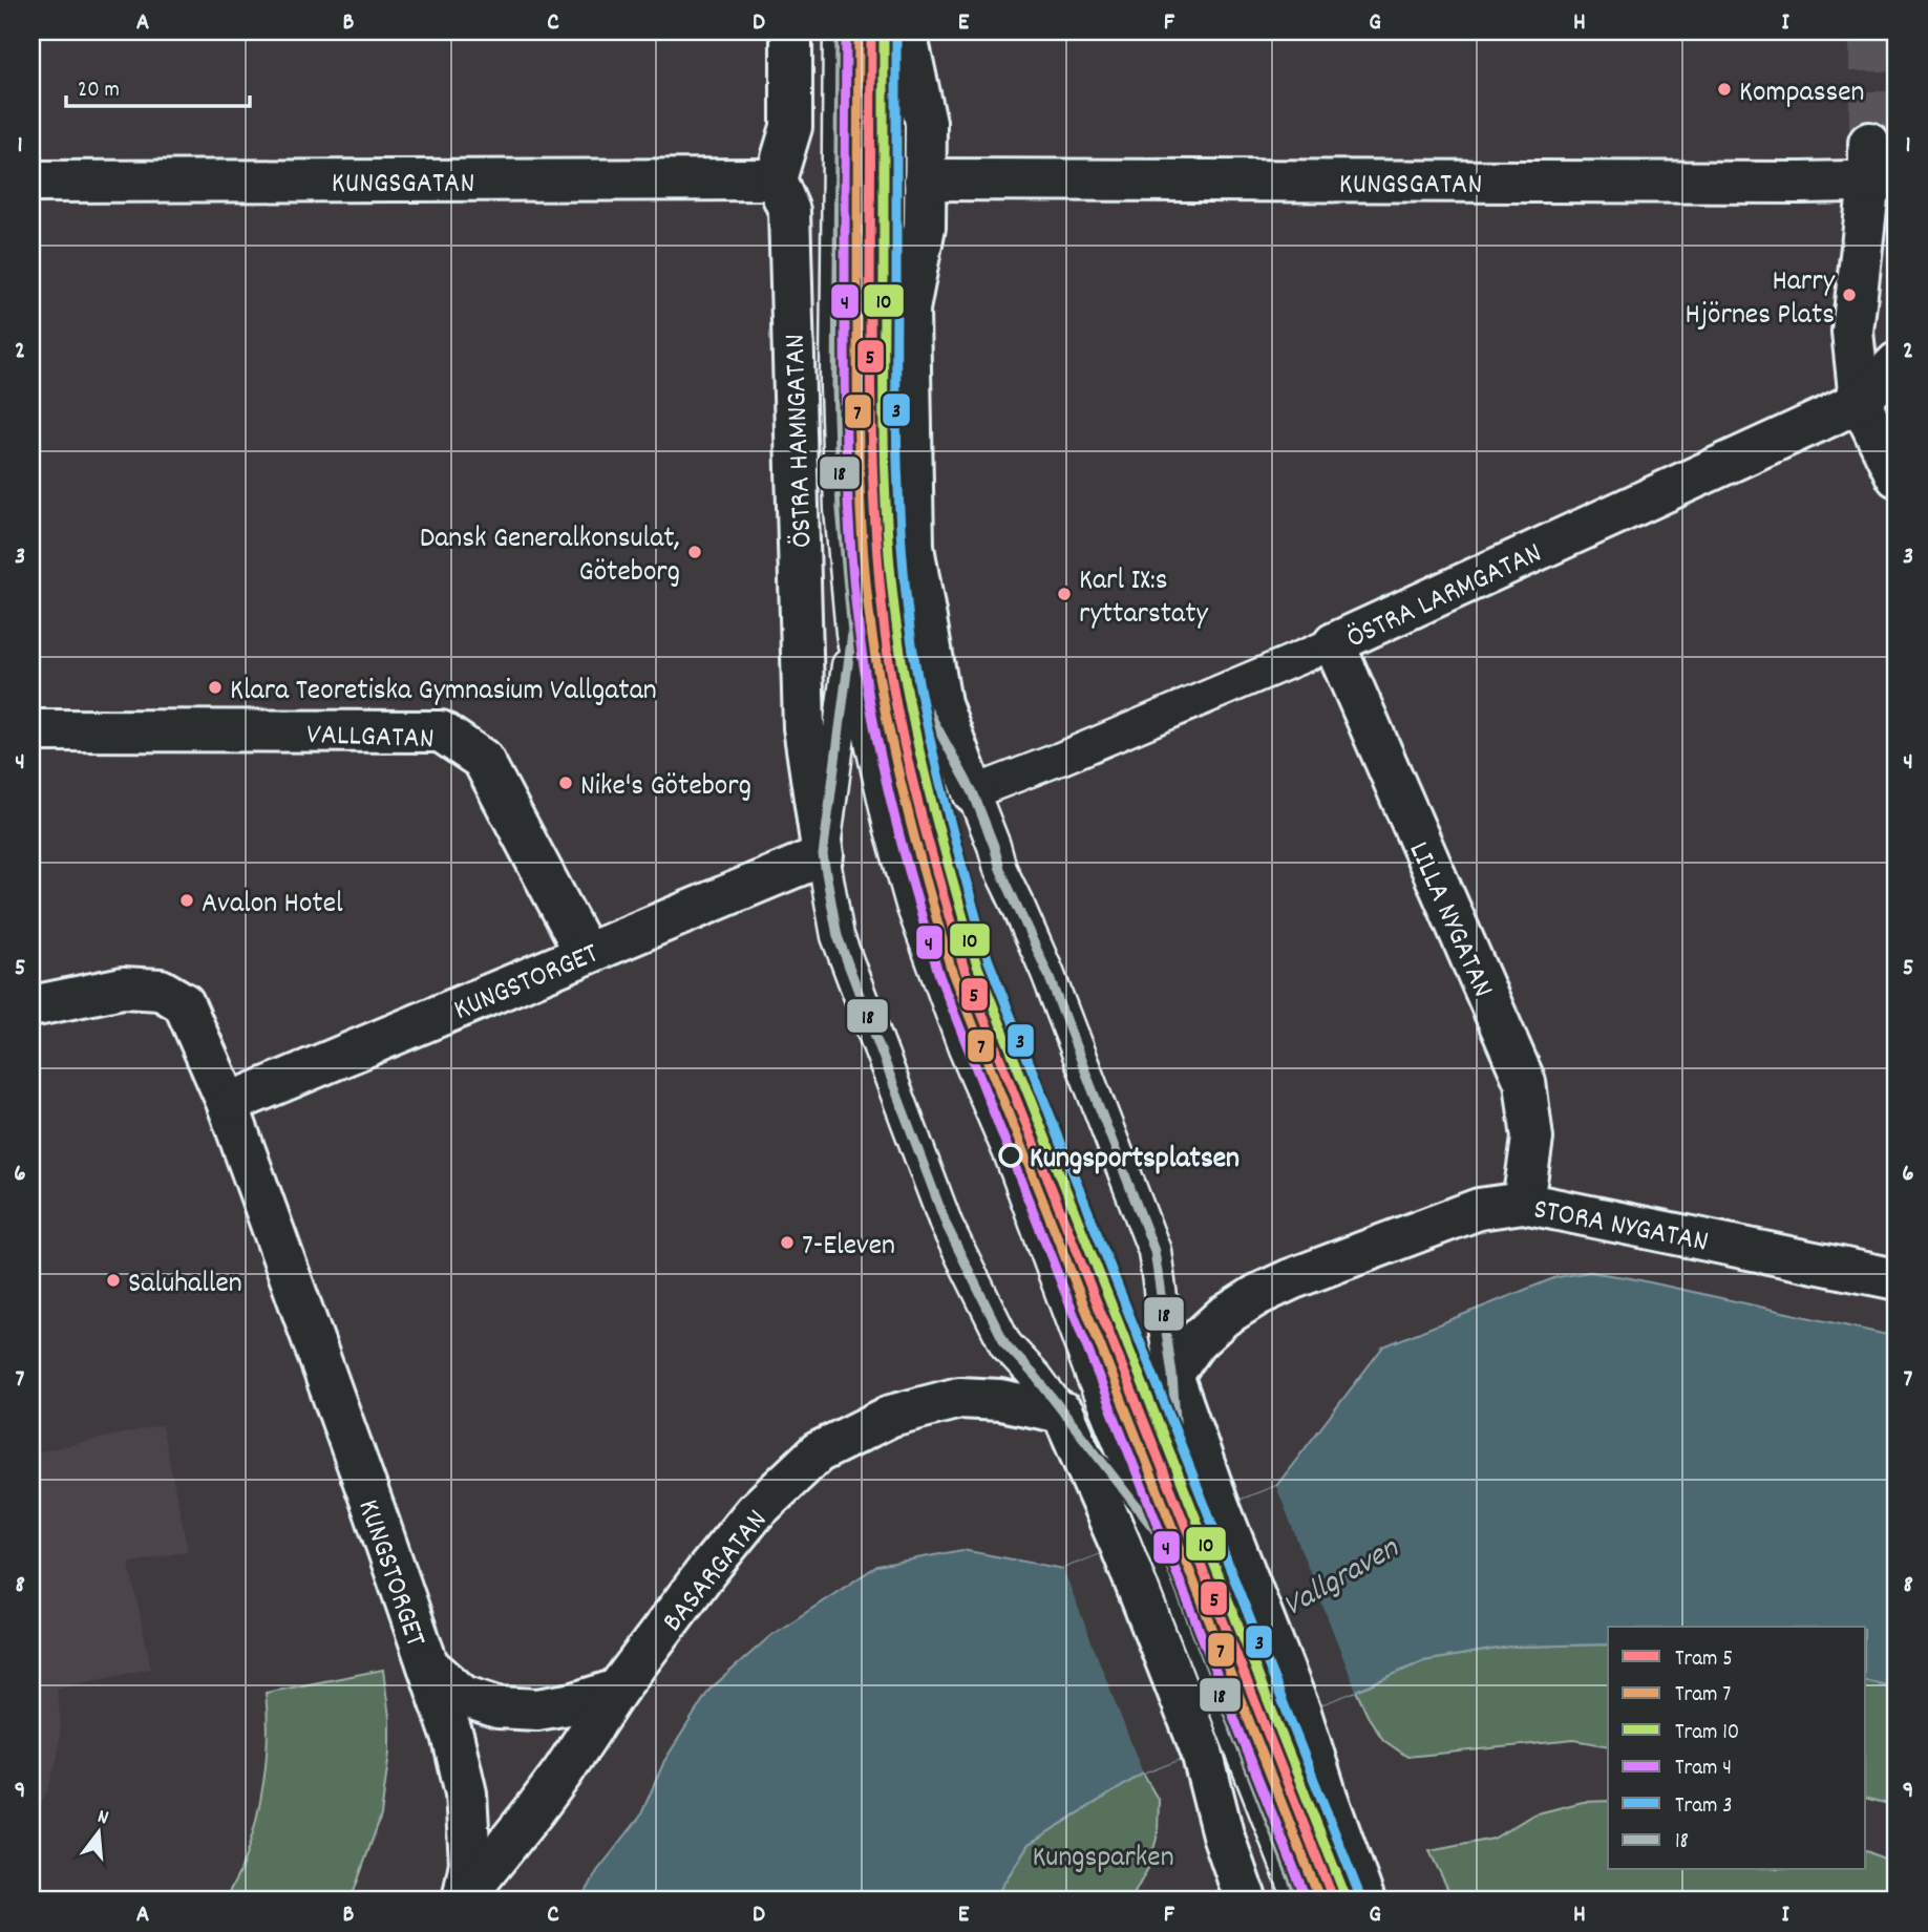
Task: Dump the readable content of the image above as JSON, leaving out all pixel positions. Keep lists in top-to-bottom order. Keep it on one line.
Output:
{"streets":{"street":["KUNGSGATAN","ÖSTRA HAMNGATAN","ÖSTRA LARMGATAN","VALLGATAN","LILLA NYGATAN","KUNGSTORGET","STORA NYGATAN","BASARGATAN"]},"crossings":[["KUNGSGATAN","ÖSTRA HAMNGATAN"],["ÖSTRA HAMNGATAN","KUNGSTORGET"],["ÖSTRA LARMGATAN","LILLA NYGATAN"],["VALLGATAN","KUNGSTORGET"],["LILLA NYGATAN","STORA NYGATAN"],["KUNGSTORGET","BASARGATAN"]],"water":["Vallgraven"],"parks":["Kungsparken"],"places":["Kompassen","Harry Hjörnes Plats","Dansk Generalkonsulat, Göteborg","Karl IX:s ryttarstaty","Klara Teoretiska Gymnasium Vallgatan","Nike's Göteborg","Avalon Hotel","Kungsportsplatsen","7-Eleven","Saluhallen"],"lines":["tram line 5","tram line 7","tram line 10","tram line 4","tram line 3","transit line 18"],"legend":["Tram 5","Tram 7","Tram 10","Tram 4","Tram 3","18"],"scale_bar":"20 m","north":"top","grid":{"columns":["A","B","C","D","E","F","G","H","I"],"rows":["1","2","3","4","5","6","7","8","9"]}}
